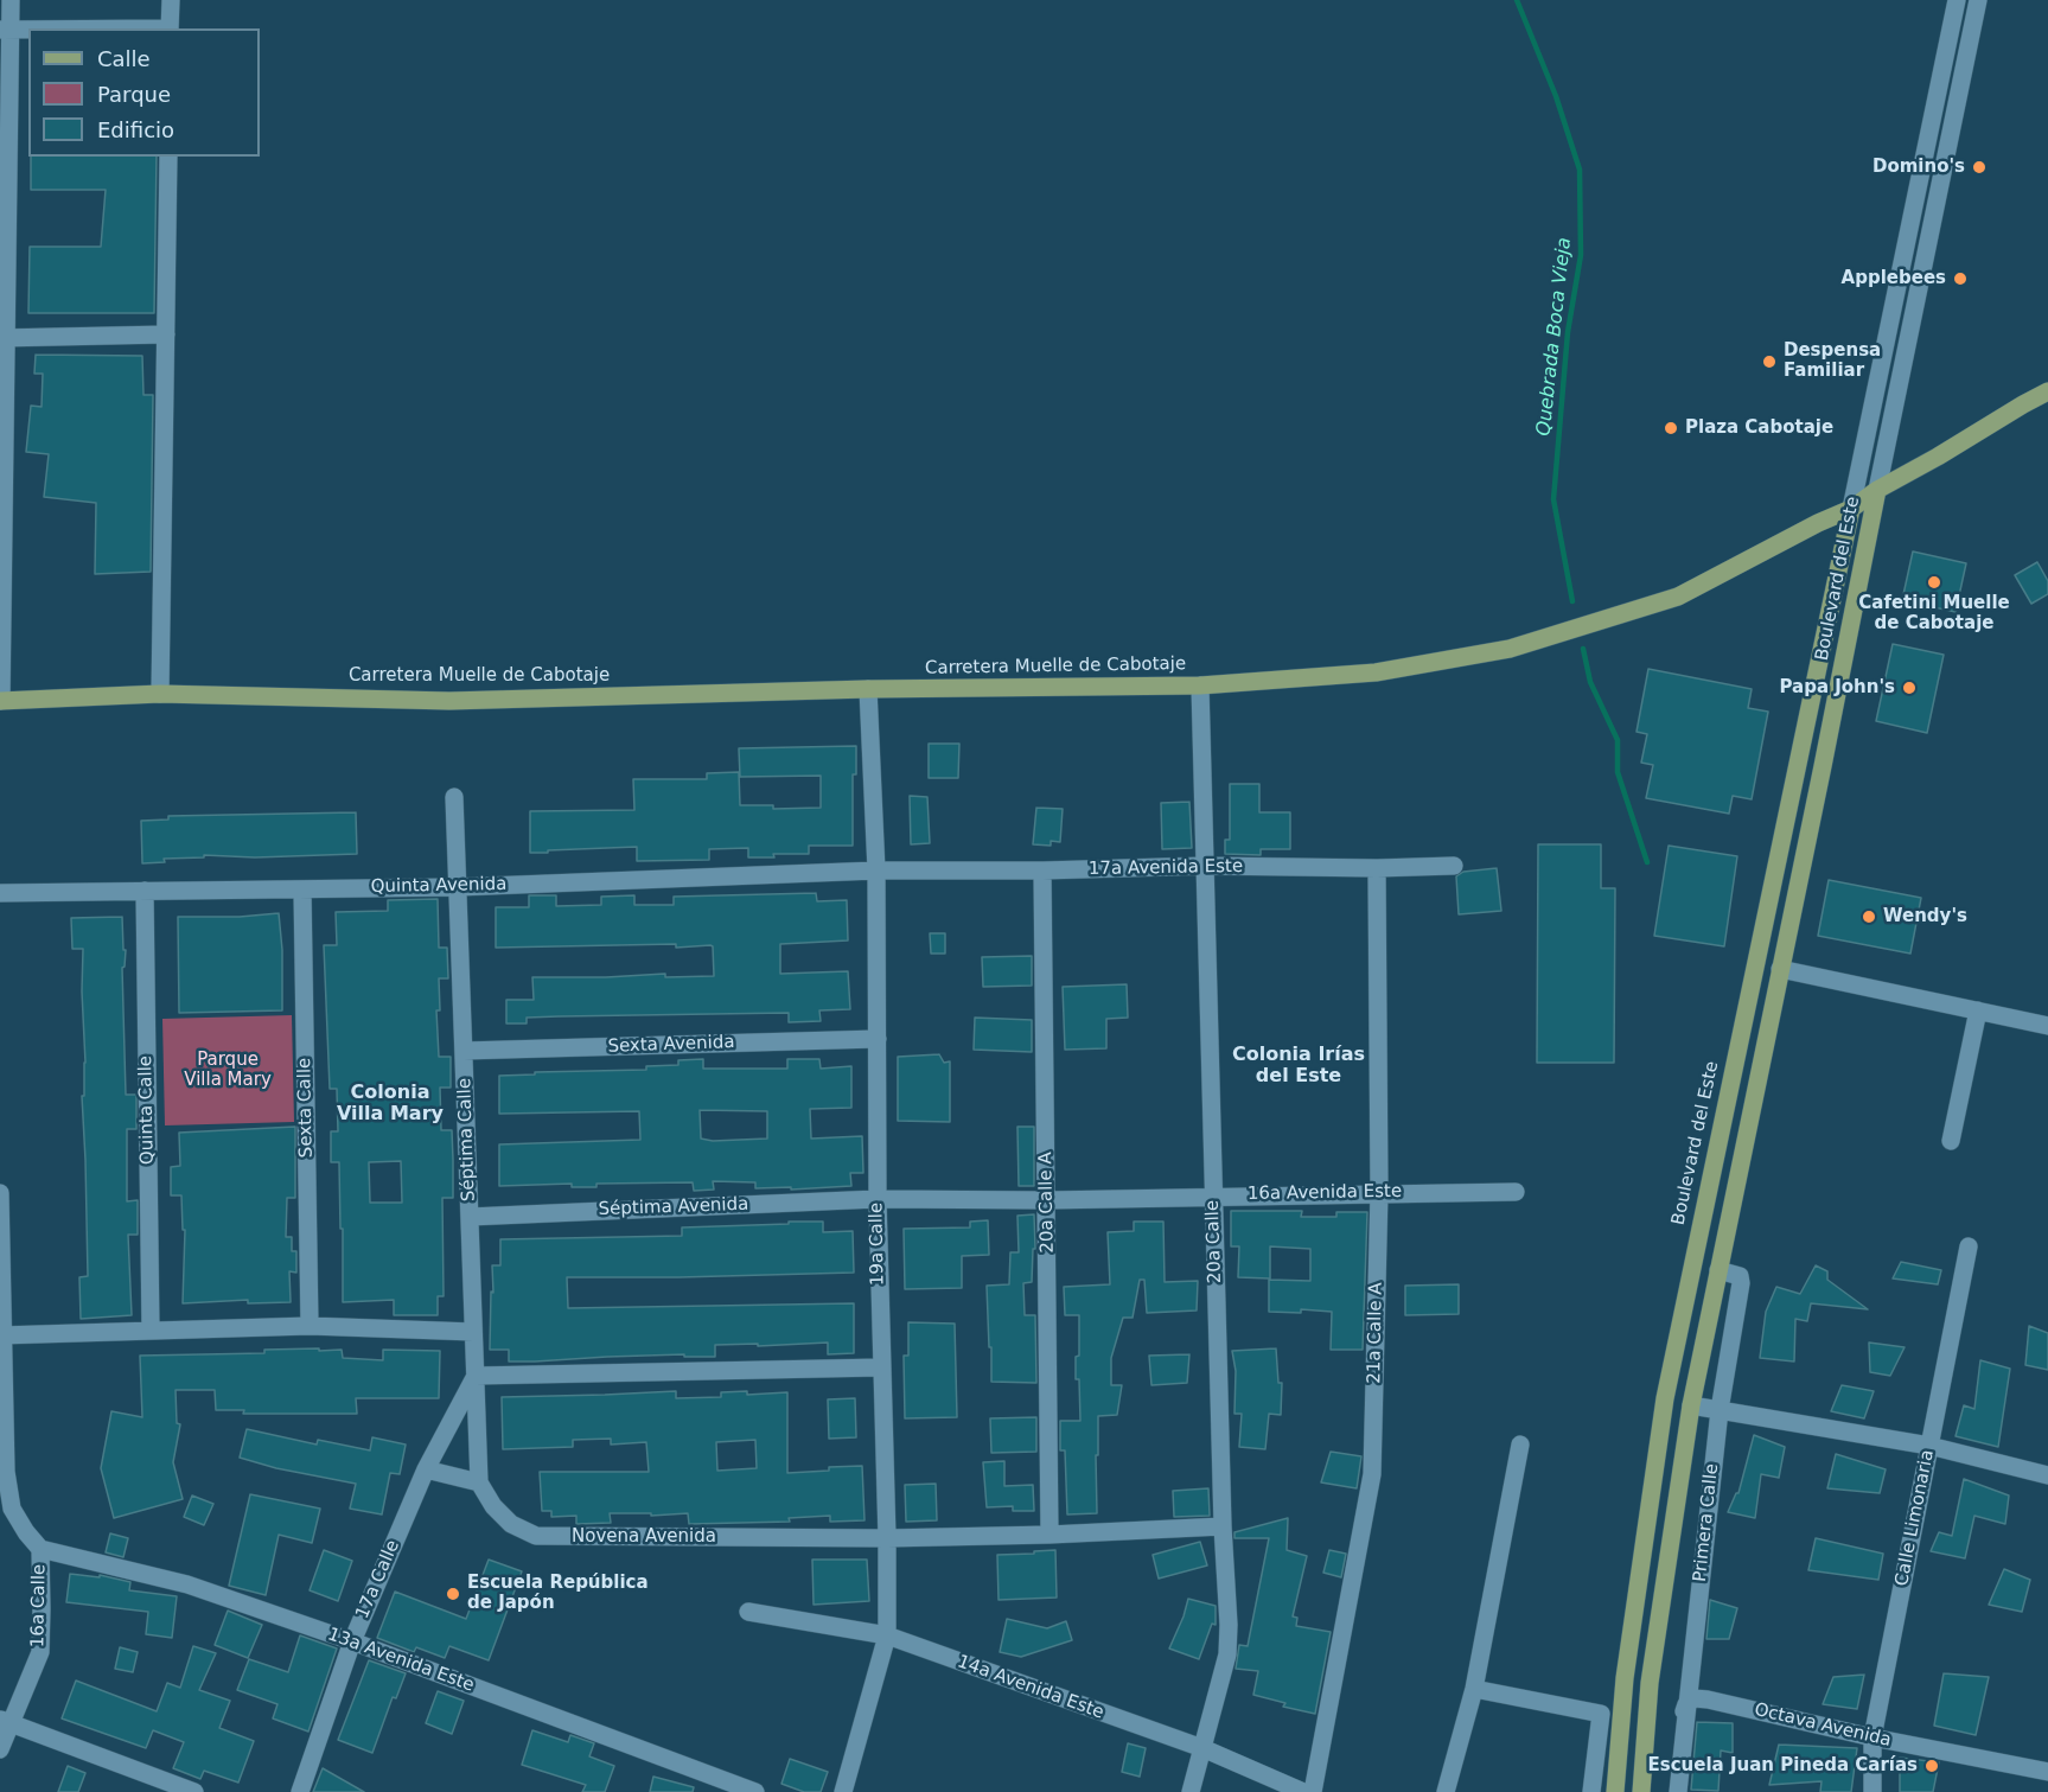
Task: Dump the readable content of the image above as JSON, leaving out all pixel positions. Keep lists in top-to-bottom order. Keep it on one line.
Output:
{"streets":{"main road":["Boulevard del Este","Carretera Muelle de Cabotaje"],"street":["17a Avenida Este","Quinta Avenida","Sexta Avenida","Sexta Calle","Quinta Calle","Séptima Calle","16a Avenida Este","20a Calle A","Séptima Avenida","20a Calle","19a Calle","21a Calle A","Calle Limonaria","Primera Calle","Novena Avenida","17a Calle","16a Calle","13a Avenida Este","14a Avenida Este","Octava Avenida"]},"crossings":[["Boulevard del Este","Carretera Muelle de Cabotaje"],["Boulevard del Este","Primera Calle"],["Carretera Muelle de Cabotaje","20a Calle"],["Carretera Muelle de Cabotaje","19a Calle"],["17a Avenida Este","Quinta Avenida"],["17a Avenida Este","20a Calle A"],["17a Avenida Este","20a Calle"],["17a Avenida Este","19a Calle"],["17a Avenida Este","21a Calle A"],["Quinta Avenida","Sexta Calle"],["Quinta Avenida","Quinta Calle"],["Quinta Avenida","Séptima Calle"],["Quinta Avenida","19a Calle"],["Sexta Avenida","Séptima Calle"],["Sexta Avenida","19a Calle"],["Séptima Calle","Séptima Avenida"],["Séptima Calle","Novena Avenida"],["Séptima Calle","17a Calle"],["16a Avenida Este","20a Calle A"],["16a Avenida Este","Séptima Avenida"],["16a Avenida Este","20a Calle"],["16a Avenida Este","19a Calle"],["16a Avenida Este","21a Calle A"],["20a Calle A","Novena Avenida"],["Séptima Avenida","19a Calle"],["20a Calle","Novena Avenida"],["20a Calle","14a Avenida Este"],["19a Calle","Novena Avenida"],["19a Calle","14a Avenida Este"],["Calle Limonaria","Octava Avenida"],["Primera Calle","Octava Avenida"],["17a Calle","13a Avenida Este"],["16a Calle","13a Avenida Este"]],"districts":["Colonia Irías del Este","Colonia Villa Mary"],"water":["Quebrada Boca Vieja"],"parks":["Parque Villa Mary"],"places":["Domino's","Applebees","Despensa Familiar","Plaza Cabotaje","Cafetini Muelle de Cabotaje","Papa John's","Wendy's","Escuela República de Japón","Escuela Juan Pineda Carías"],"legend":["Calle","Parque","Edificio"]}
